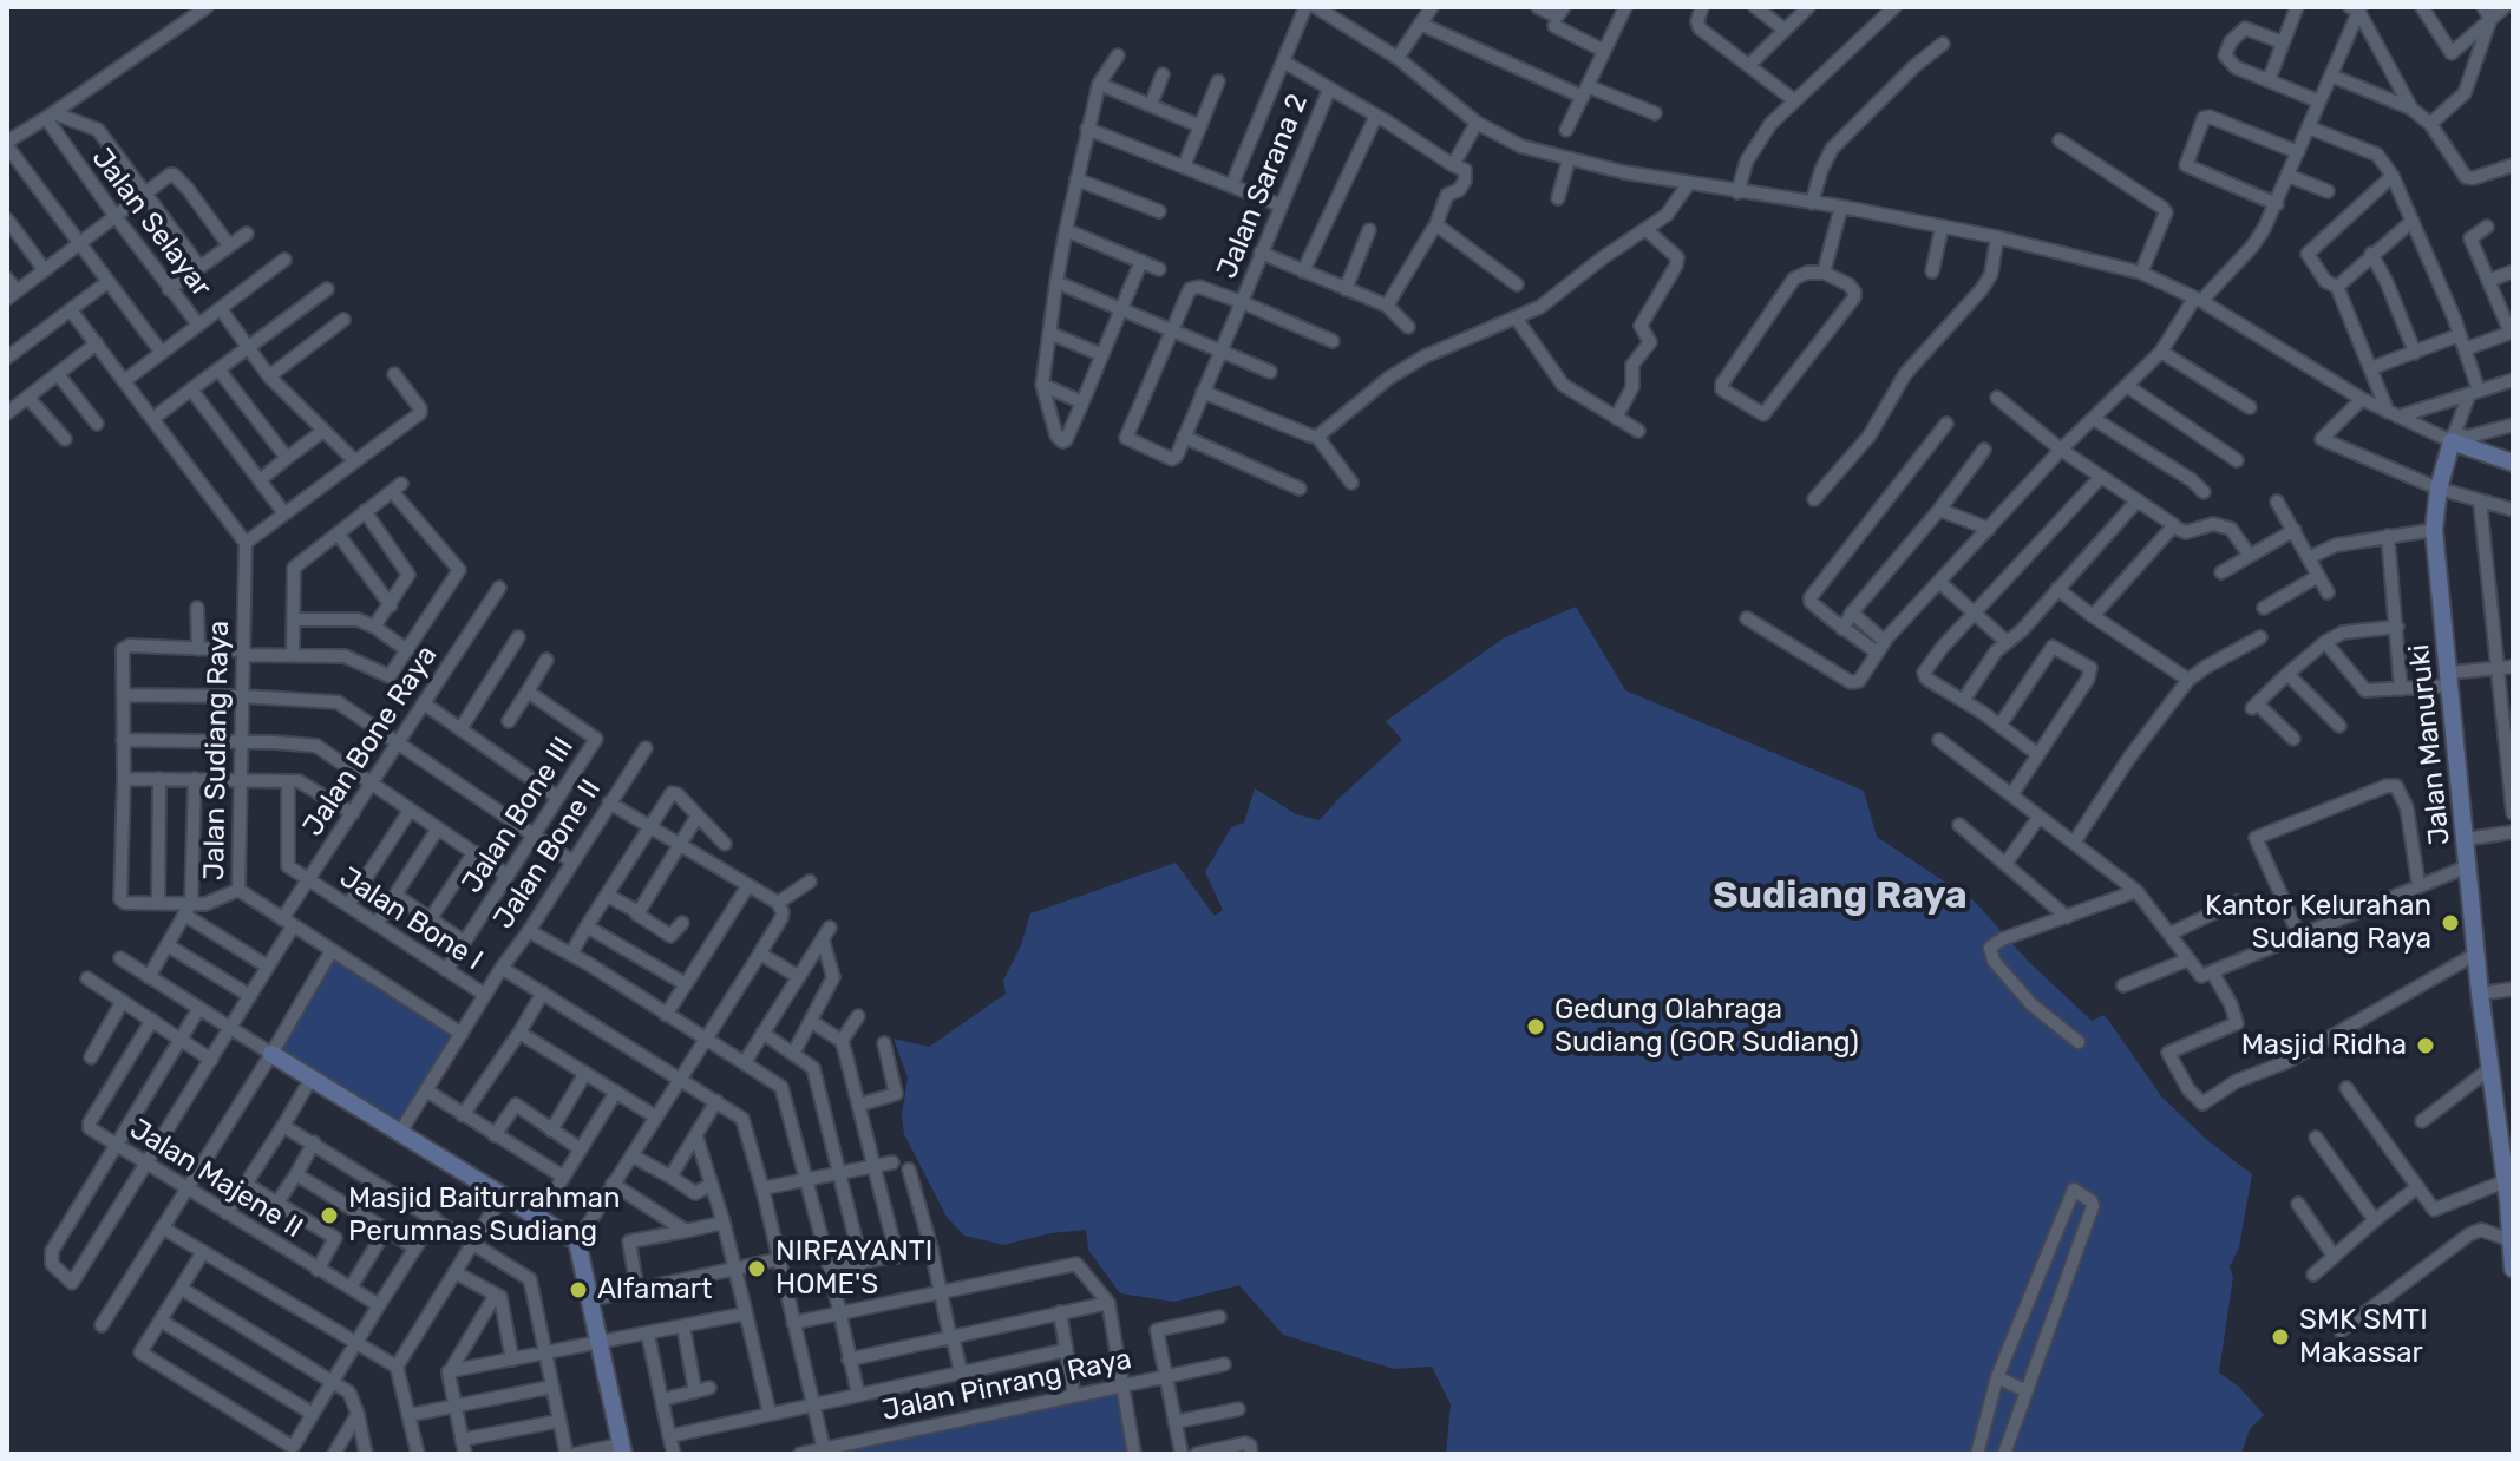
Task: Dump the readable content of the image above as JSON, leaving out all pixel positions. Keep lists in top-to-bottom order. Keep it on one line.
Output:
{"streets":{"street":["Jalan Sarana 2","Jalan Selayar","Jalan Bone Raya","Jalan Manuruki","Jalan Sudiang Raya","Jalan Bone III","Jalan Bone II","Jalan Bone I","Jalan Majene II","Jalan Pinrang Raya"]},"crossings":[["Jalan Bone Raya","Jalan Sudiang Raya"],["Jalan Bone Raya","Jalan Bone I"],["Jalan Bone Raya","Jalan Majene II"],["Jalan Sudiang Raya","Jalan Bone II"],["Jalan Bone III","Jalan Bone I"],["Jalan Bone II","Jalan Bone I"]],"districts":["Sudiang Raya"],"places":["Kantor Kelurahan Sudiang Raya","Gedung Olahraga Sudiang (GOR Sudiang)","Masjid Ridha","Masjid Baiturrahman Perumnas Sudiang","NIRFAYANTI HOME'S","Alfamart","SMK SMTI Makassar"]}
